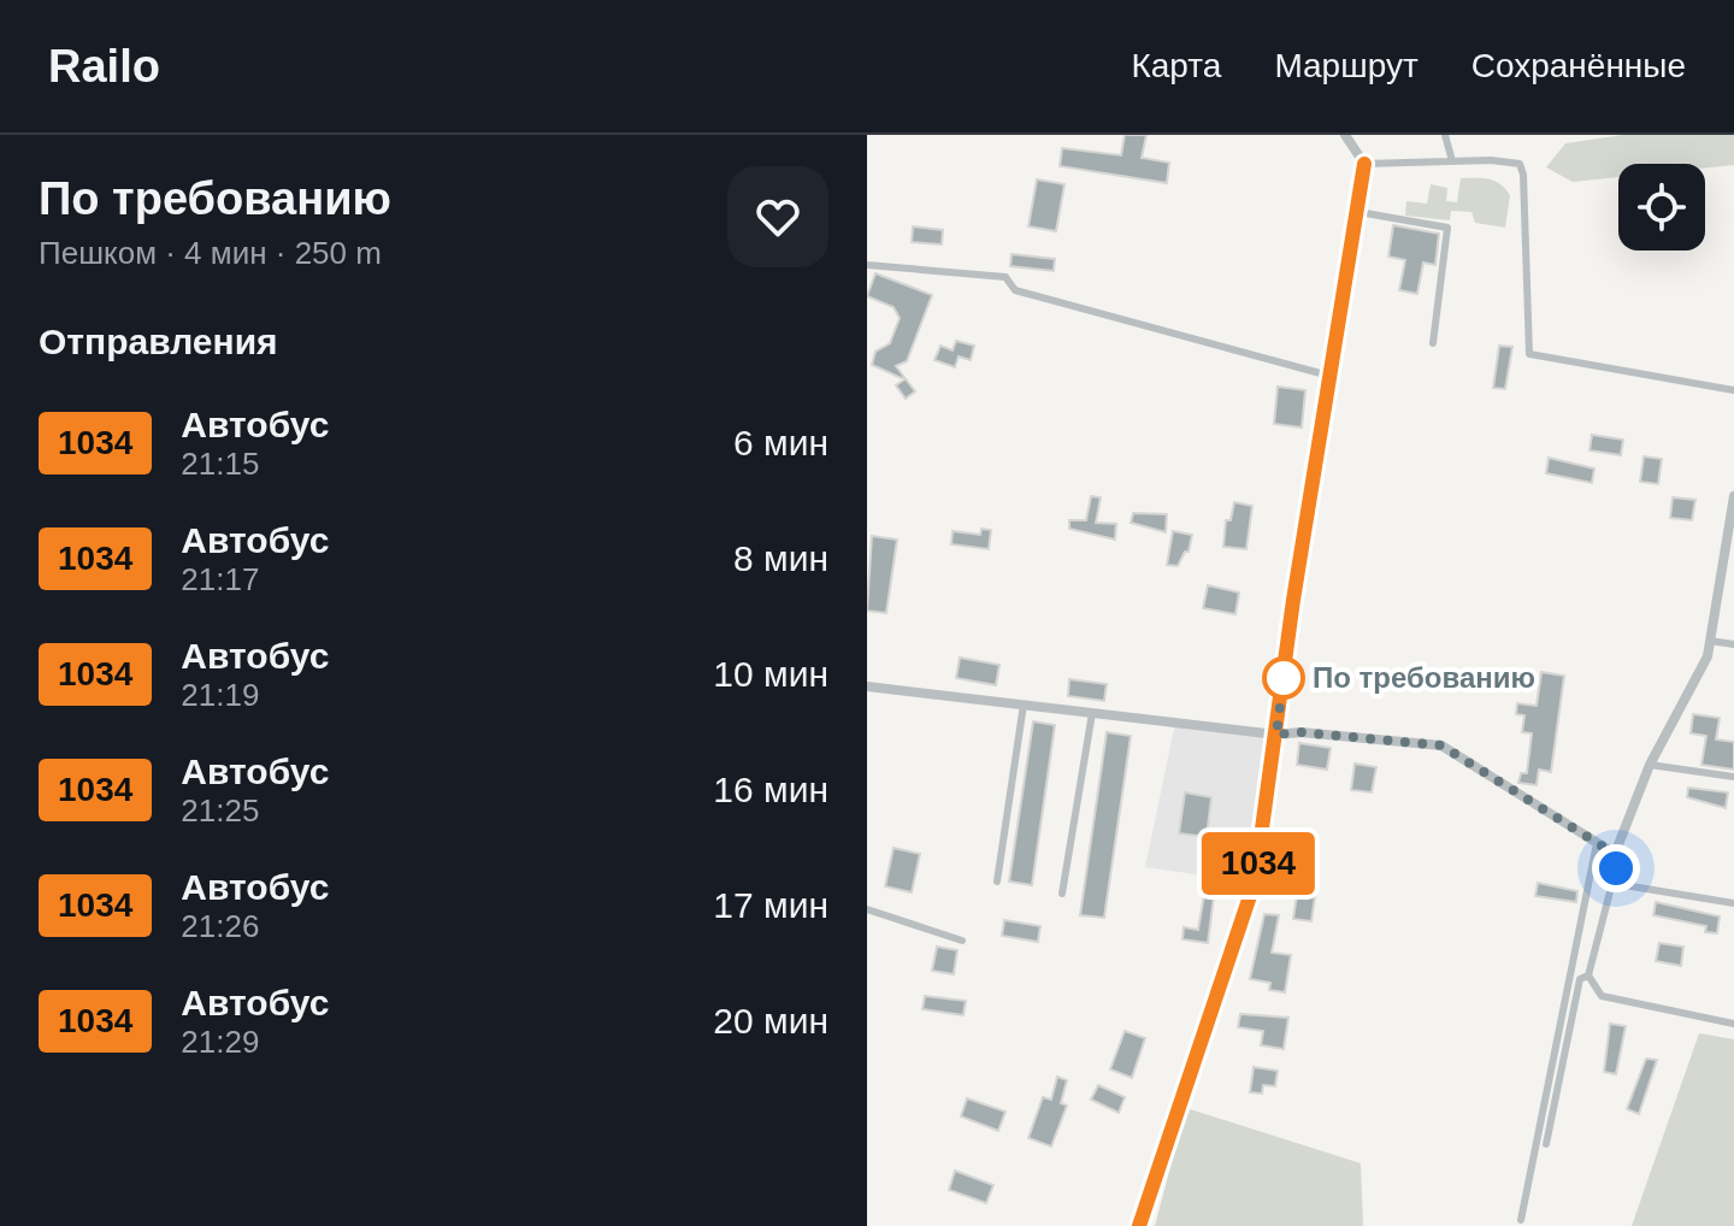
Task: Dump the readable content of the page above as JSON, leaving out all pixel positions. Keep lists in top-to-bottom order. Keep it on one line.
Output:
{"places":["По требованию"],"lines":["bus line 1034"],"page":{"header":"Railo","nav":["Карта","Маршрут","Сохранённые"],"heading":[["По требованию","Пешком · 4 мин · 250 m"],"Отправления"],"on_map":"1034","list":[{"mark":"1034","name":"Автобус","note":"21:15","value":"6 мин"},{"mark":"1034","name":"Автобус","note":"21:17","value":"8 мин"},{"mark":"1034","name":"Автобус","note":"21:19","value":"10 мин"},{"mark":"1034","name":"Автобус","note":"21:25","value":"16 мин"},{"mark":"1034","name":"Автобус","note":"21:26","value":"17 мин"},{"mark":"1034","name":"Автобус","note":"21:29","value":"20 мин"}]}}
